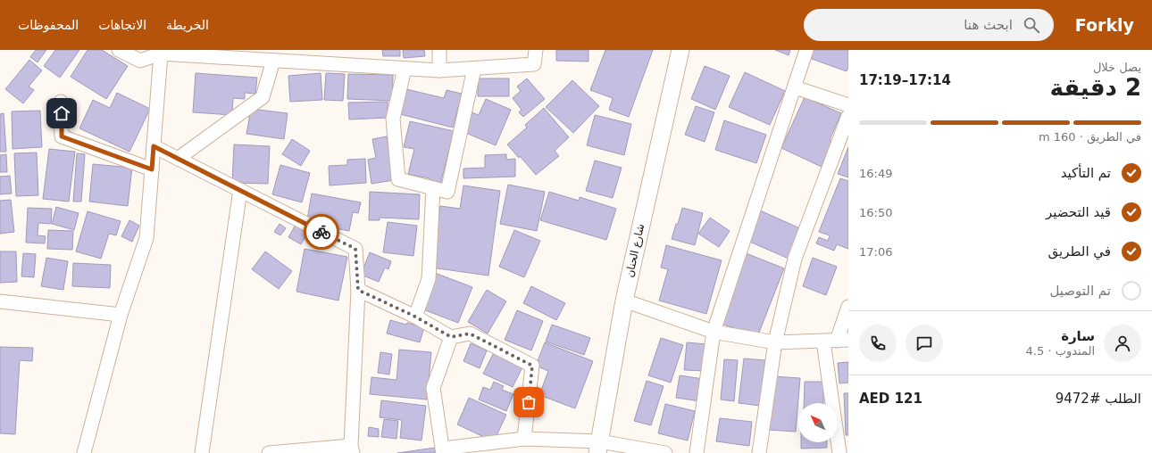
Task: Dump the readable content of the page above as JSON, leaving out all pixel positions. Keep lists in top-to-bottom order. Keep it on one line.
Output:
{"streets":{"main road":["شارع الحنان"]},"north":"top left","page":{"header":"Forkly","search":"ابحث هنا","nav":["الخريطة","الاتجاهات","المحفوظات"],"heading":["2 دقيقة","يصل خلال","17:14–17:19"],"panel":["سارة","المندوب · 4.5","الطلب #9472","AED 121"],"bar":"في الطريق · 160 m","list":[["تم التأكيد","16:49"],["قيد التحضير","16:50"],["في الطريق","17:06"],"تم التوصيل"]}}
